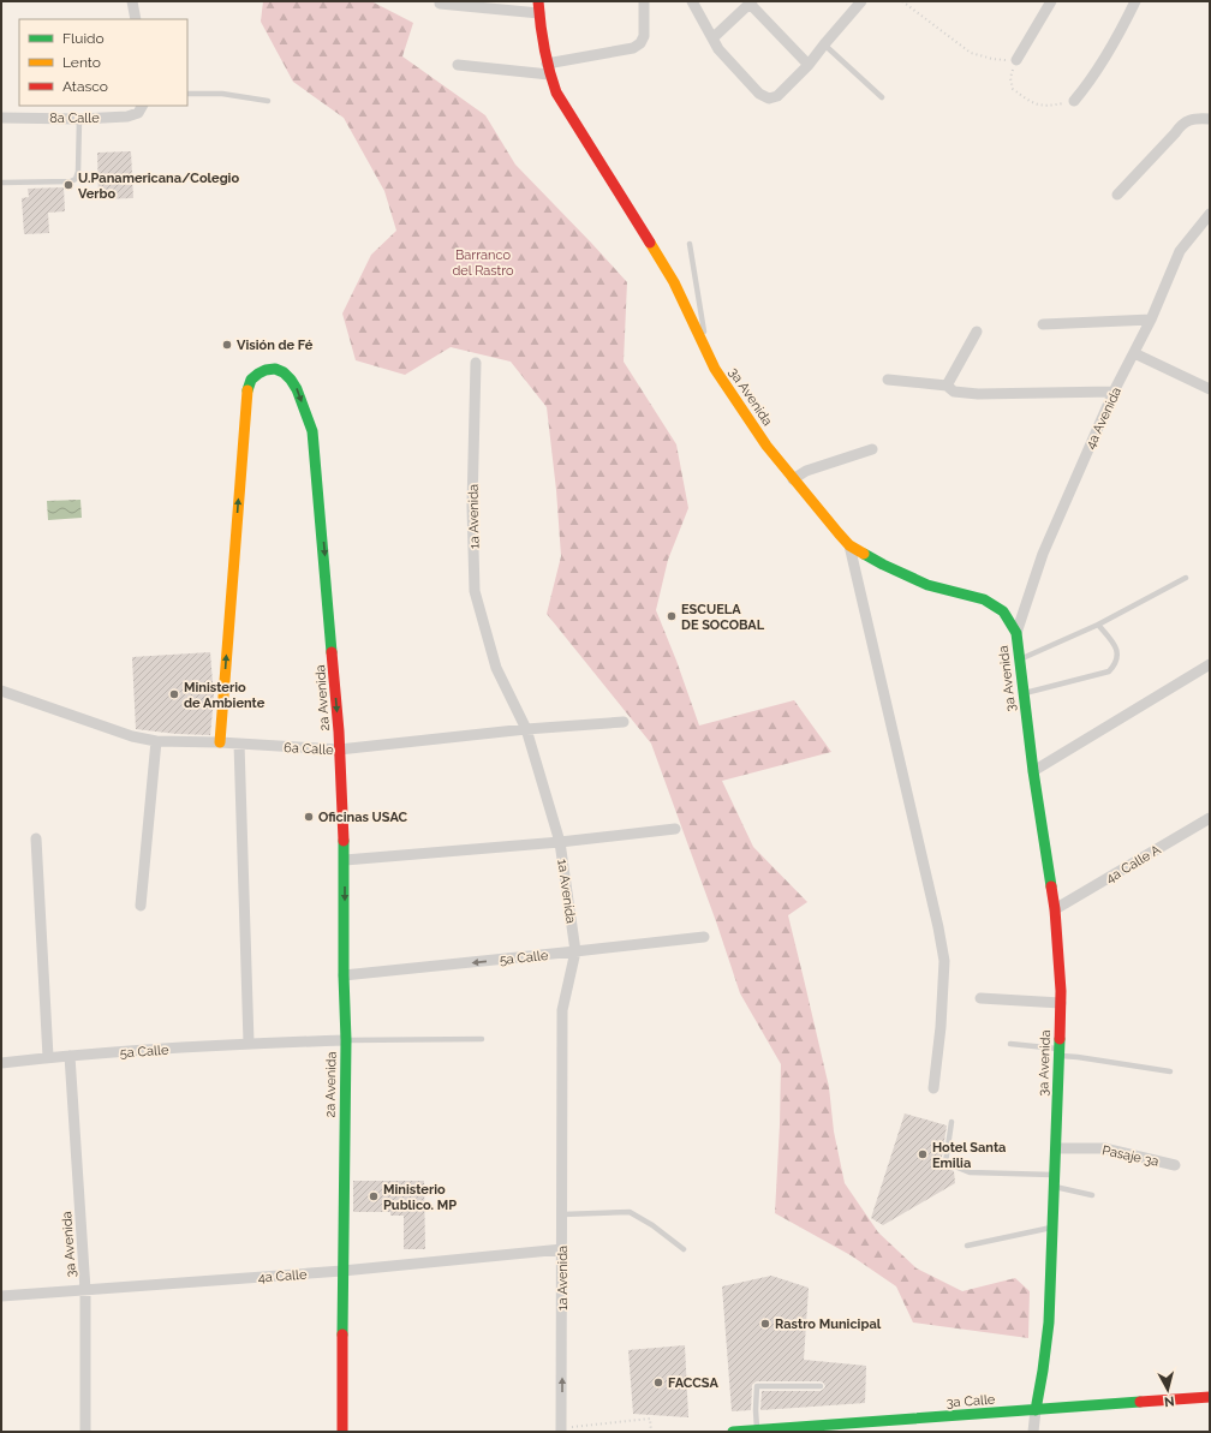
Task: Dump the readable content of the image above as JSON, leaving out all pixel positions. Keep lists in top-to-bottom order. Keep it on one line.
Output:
{"streets":{"main road":["3a Avenida","2a Avenida","3a Calle"],"street":["8a Calle","4a Avenida","1a Avenida","6a Calle","4a Calle A","5a Calle","Pasaje 3a","4a Calle"]},"crossings":[["3a Avenida","4a Avenida"],["3a Avenida","4a Calle A"],["3a Avenida","5a Calle"],["3a Avenida","Pasaje 3a"],["3a Avenida","4a Calle"],["3a Avenida","3a Calle"],["1a Avenida","6a Calle"],["1a Avenida","5a Calle"],["1a Avenida","4a Calle"],["2a Avenida","6a Calle"],["2a Avenida","5a Calle"],["2a Avenida","4a Calle"]],"parks":["Barranco del Rastro"],"places":["U.Panamericana/Colegio Verbo","Visión de Fé","ESCUELA DE SOCOBAL","Ministerio de Ambiente","Oficinas USAC","Hotel Santa Emilia","Ministerio Publico. MP","Rastro Municipal","FACCSA"],"legend":["Fluido","Lento","Atasco"],"north":"bottom"}
